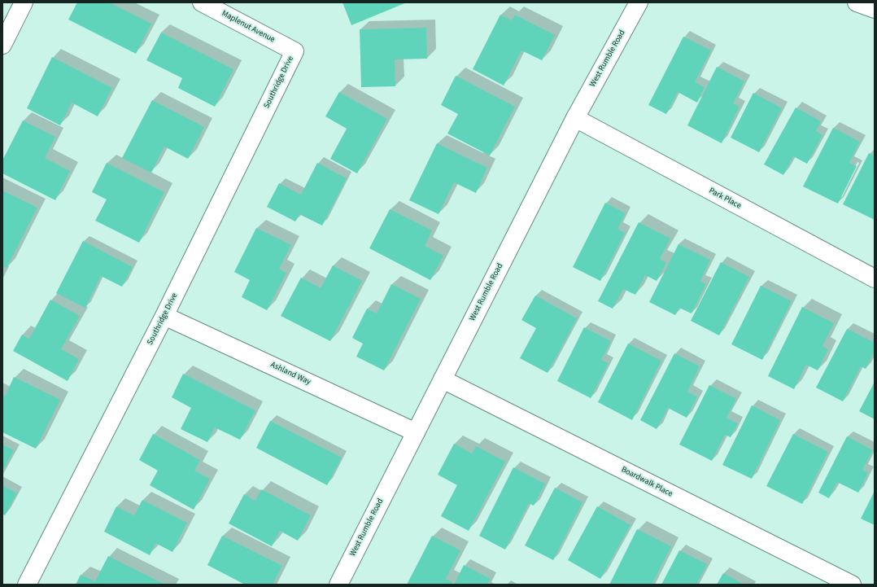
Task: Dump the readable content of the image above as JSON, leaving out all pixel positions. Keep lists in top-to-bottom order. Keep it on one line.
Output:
{"streets":{"street":["Maplenut Avenue","West Rumble Road","Southridge Drive","Park Place","Ashland Way","Boardwalk Place"]},"crossings":[["Maplenut Avenue","Southridge Drive"],["West Rumble Road","Park Place"],["West Rumble Road","Ashland Way"],["West Rumble Road","Boardwalk Place"],["Southridge Drive","Ashland Way"]]}
